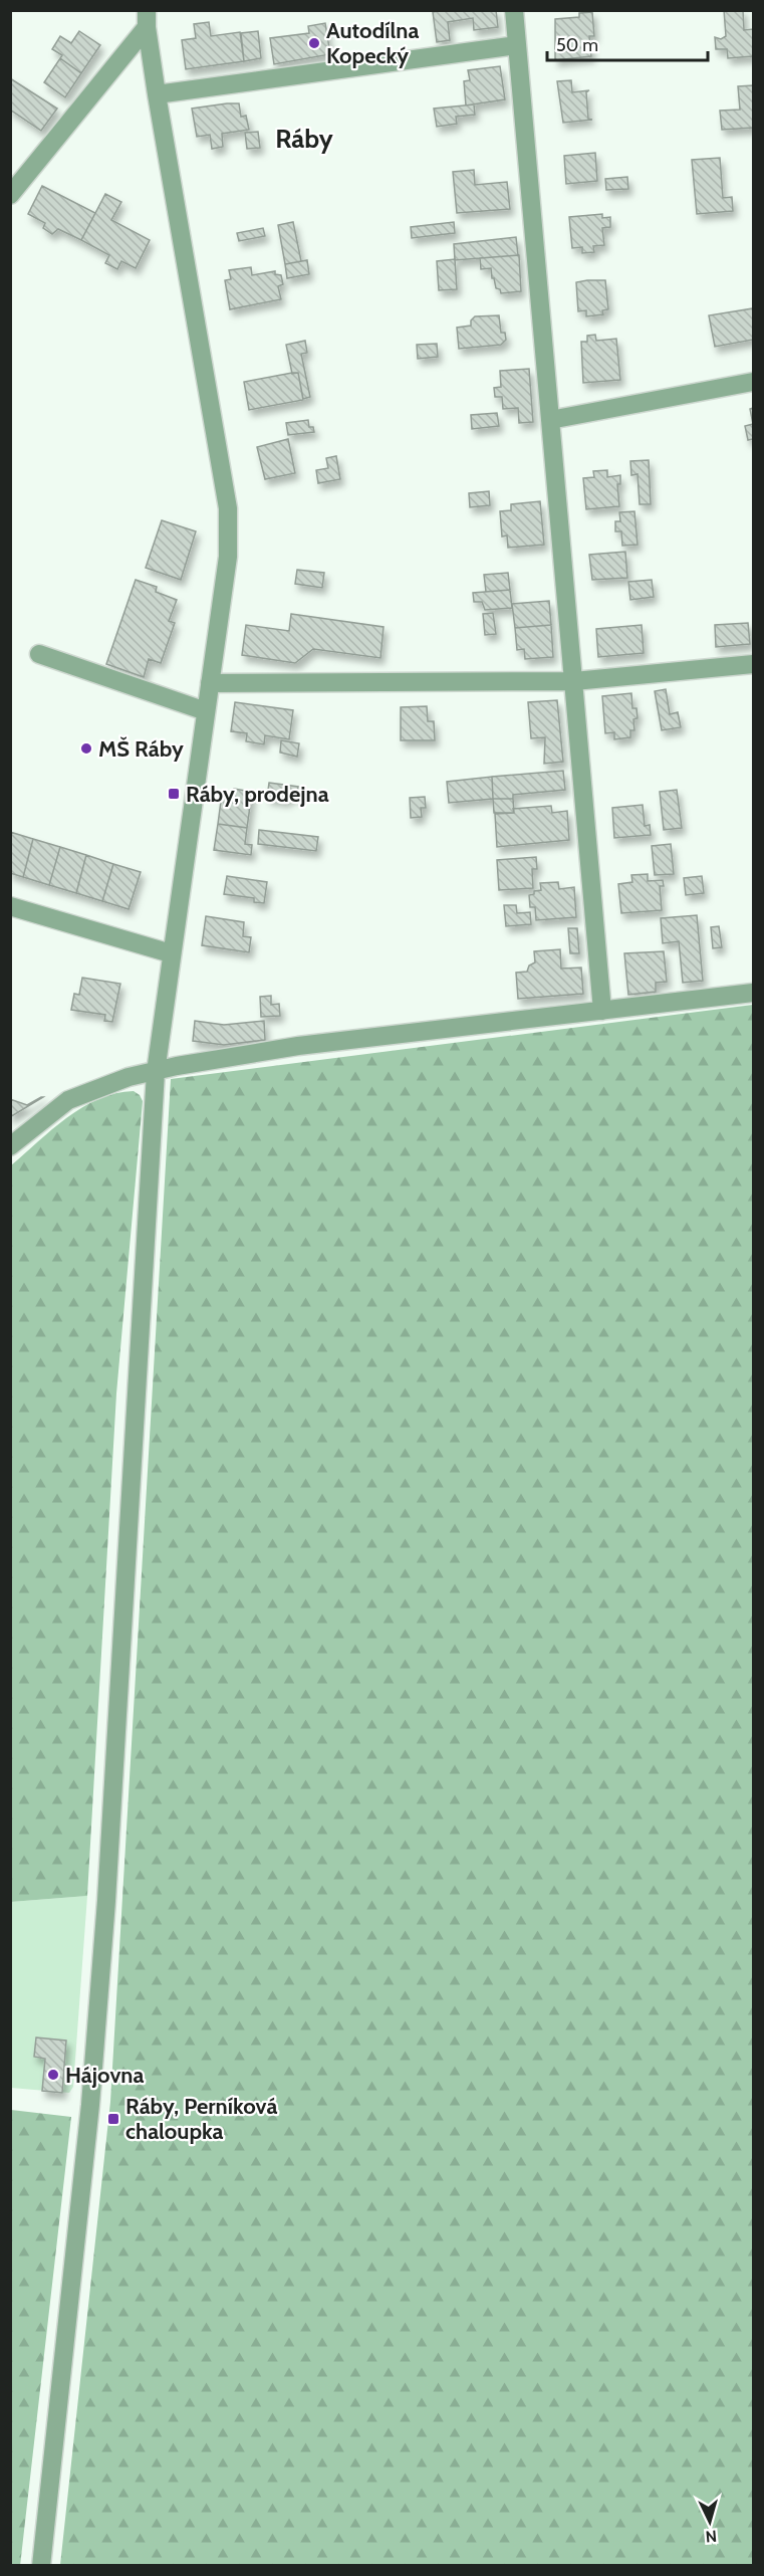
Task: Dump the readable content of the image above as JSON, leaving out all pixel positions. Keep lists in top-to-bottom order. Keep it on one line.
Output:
{"districts":["Ráby"],"places":{"other":["Autodílna Kopecký","MŠ Ráby","Hájovna"],"transit":["Ráby, prodejna","Ráby, Perníková chaloupka"]},"scale_bar":"50 m","north":"bottom"}
